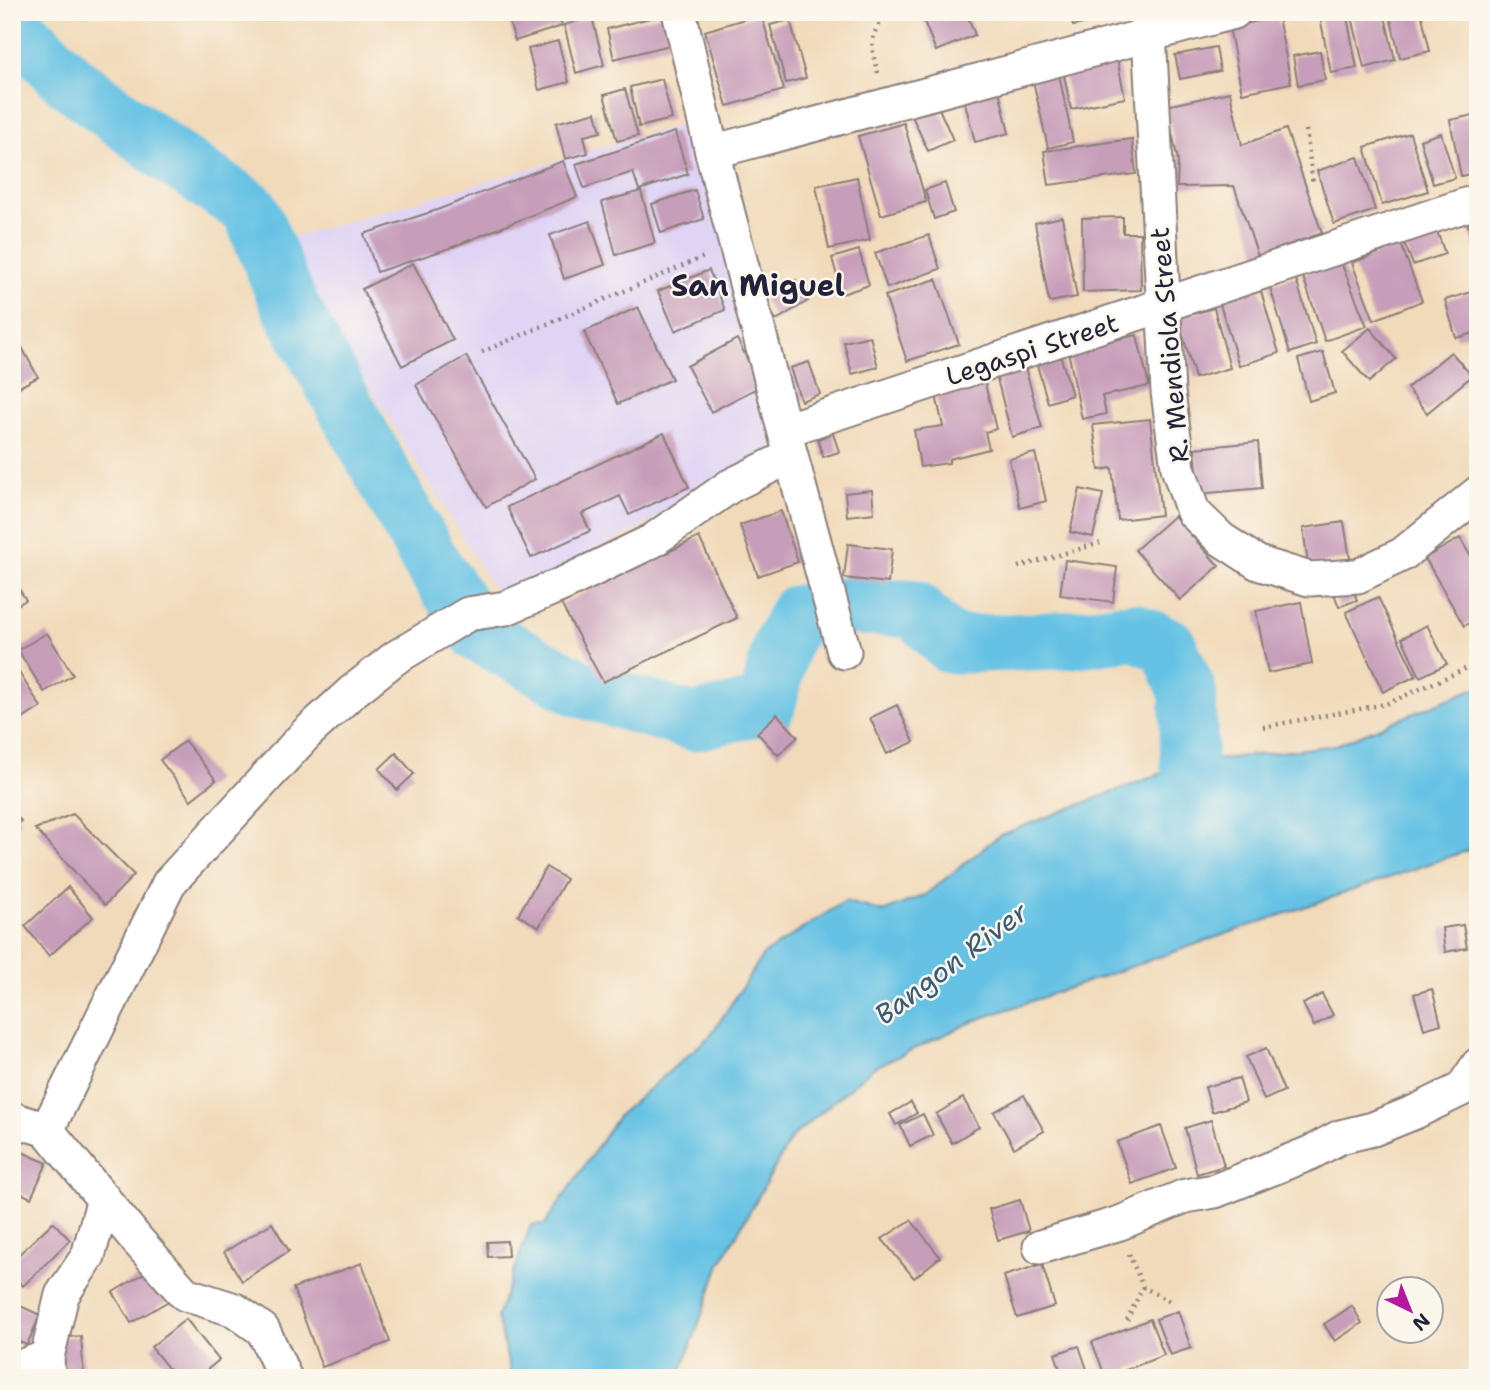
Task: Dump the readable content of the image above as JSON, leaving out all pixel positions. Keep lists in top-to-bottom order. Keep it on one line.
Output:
{"streets":{"street":["R. Mendiola Street","Legaspi Street"]},"crossings":[["R. Mendiola Street","Legaspi Street"]],"districts":["San Miguel"],"water":["Bangon River"],"north":"bottom right"}
